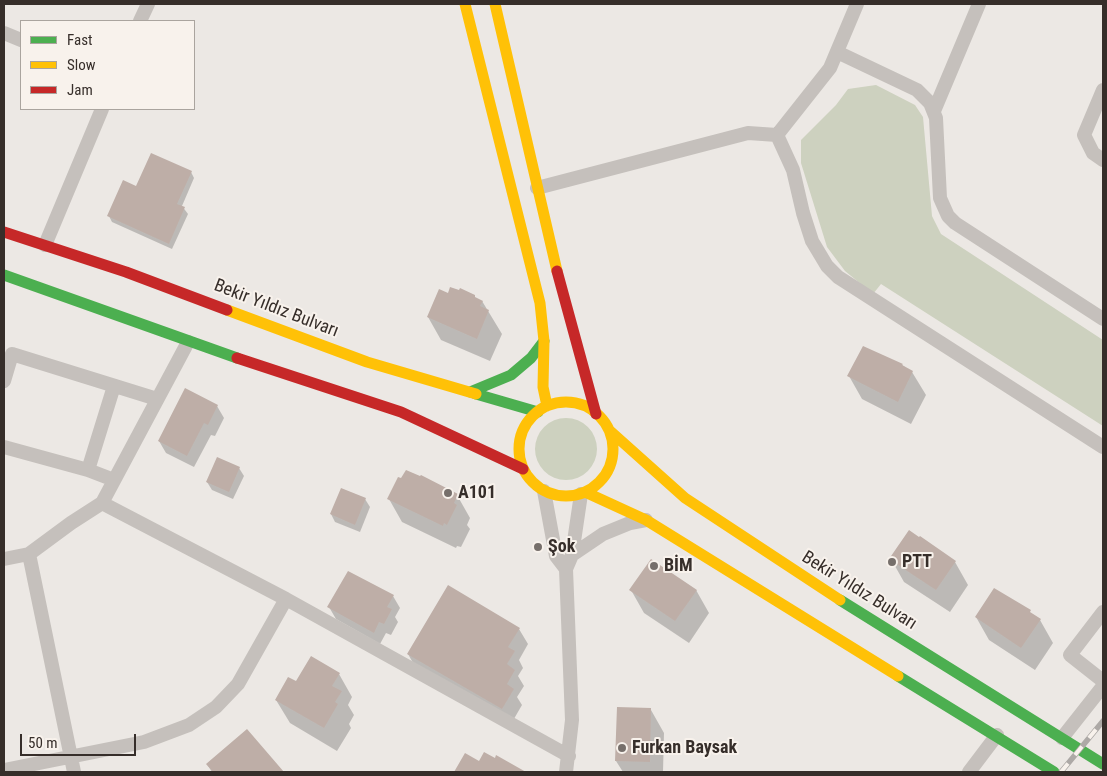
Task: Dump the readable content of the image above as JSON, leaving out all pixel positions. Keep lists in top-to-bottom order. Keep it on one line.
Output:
{"streets":{"main road":["Bekir Yıldız Bulvarı"]},"places":["A101","Şok","PTT","BİM","Furkan Baysak"],"legend":["Fast","Slow","Jam"],"scale_bar":"50 m"}
